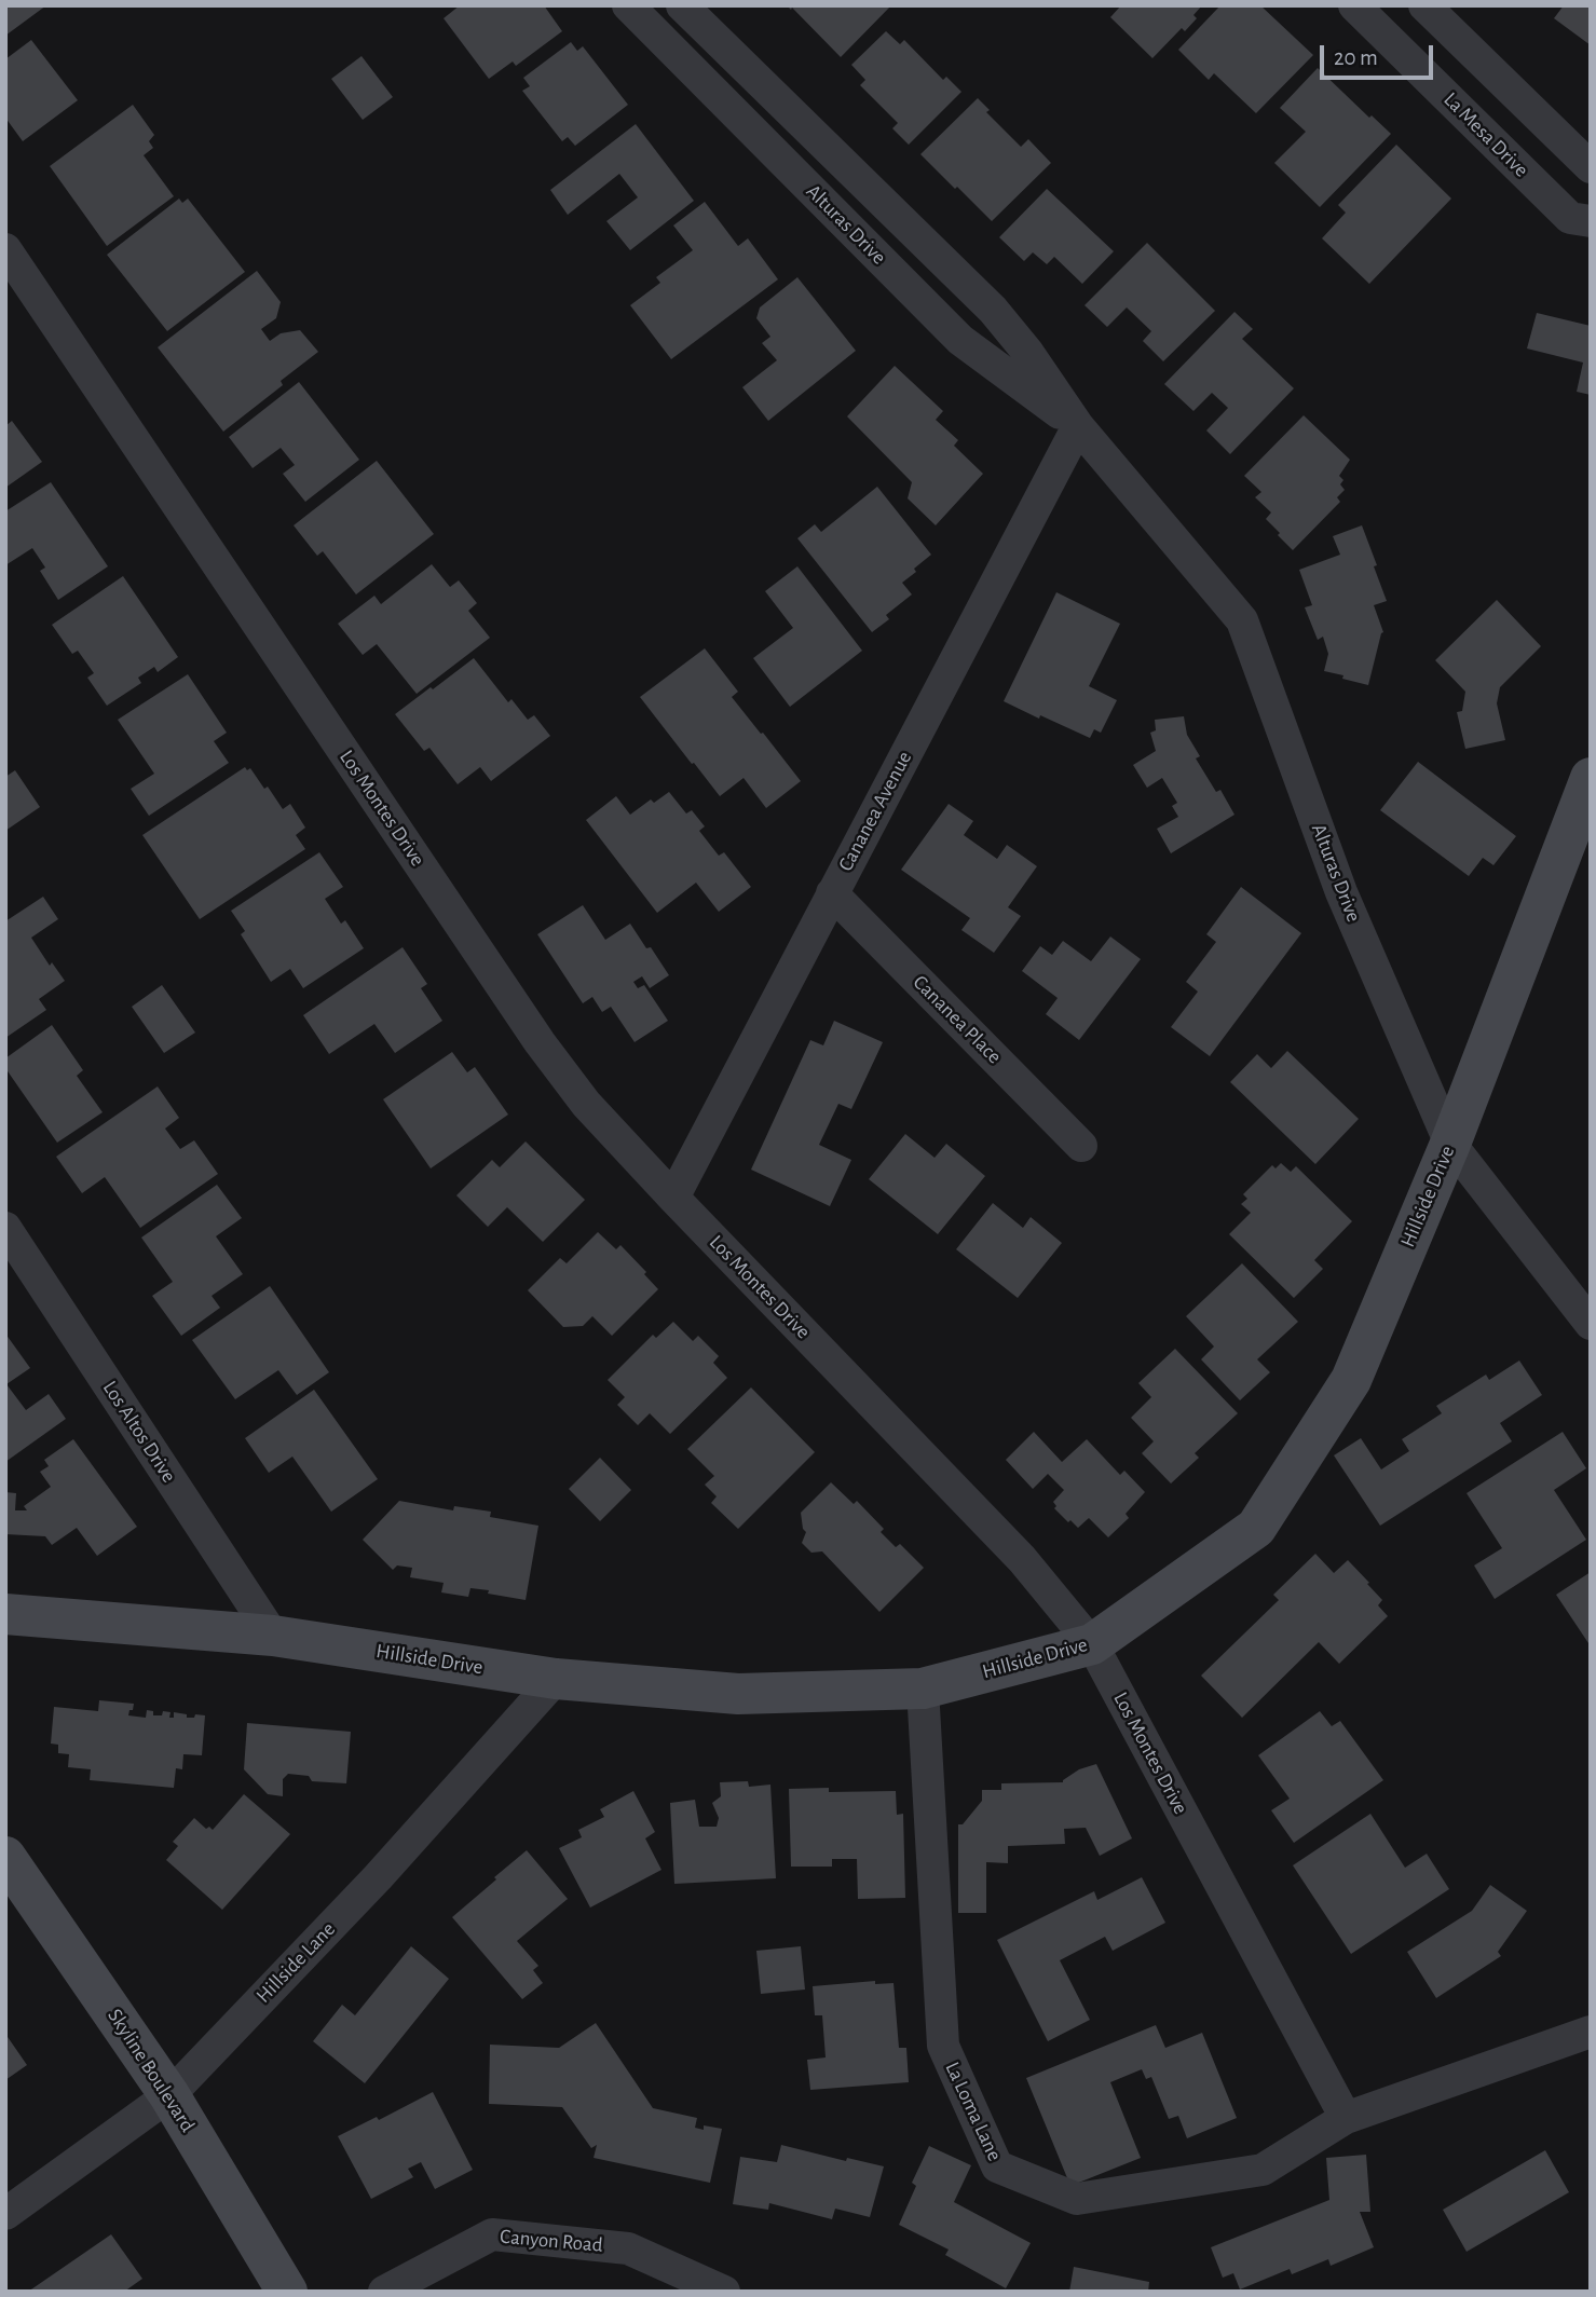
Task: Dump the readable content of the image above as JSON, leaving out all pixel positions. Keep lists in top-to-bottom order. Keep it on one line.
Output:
{"streets":{"main road":["Hillside Drive","Skyline Boulevard"],"street":["La Mesa Drive","Alturas Drive","Los Montes Drive","Cananea Avenue","Cananea Place","Los Altos Drive","Hillside Lane","La Loma Lane","Canyon Road"]},"crossings":[["Alturas Drive","Cananea Avenue"],["Alturas Drive","Hillside Drive"],["Los Montes Drive","Cananea Avenue"],["Los Montes Drive","Hillside Drive"],["Los Montes Drive","La Loma Lane"],["Cananea Avenue","Cananea Place"],["Hillside Drive","Los Altos Drive"],["Hillside Drive","Hillside Lane"],["Hillside Drive","La Loma Lane"],["Hillside Lane","Skyline Boulevard"]],"scale_bar":"20 m"}
